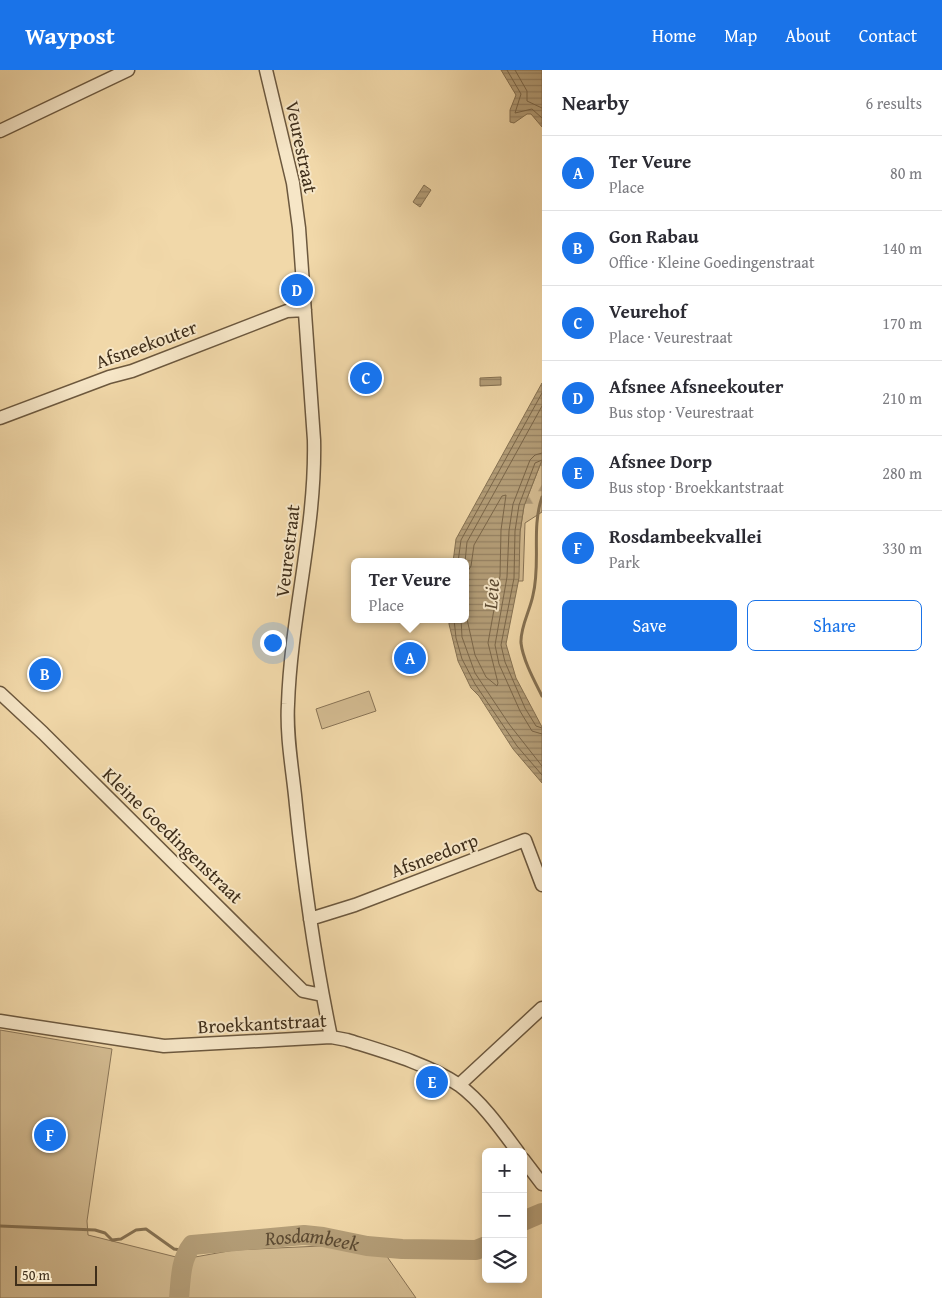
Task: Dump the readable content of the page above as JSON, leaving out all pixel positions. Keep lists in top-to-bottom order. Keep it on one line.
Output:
{"streets":{"street":["Veurestraat","Afsneekouter","Kleine Goedingenstraat","Afsneedorp","Broekkantstraat"]},"crossings":[["Veurestraat","Afsneekouter"],["Veurestraat","Kleine Goedingenstraat"],["Veurestraat","Afsneedorp"],["Veurestraat","Broekkantstraat"]],"water":["Leie","Rosdambeek"],"scale_bar":"50 m","page":{"header":"Waypost","nav":["Home","Map","About","Contact"],"heading":["Nearby","6 results"],"list":[{"mark":"A","name":"Ter Veure","note":"Place","value":"80 m"},{"mark":"B","name":"Gon Rabau","note":"Office · Kleine Goedingenstraat","value":"140 m"},{"mark":"C","name":"Veurehof","note":"Place · Veurestraat","value":"170 m"},{"mark":"D","name":"Afsnee Afsneekouter","note":"Bus stop · Veurestraat","value":"210 m"},{"mark":"E","name":"Afsnee Dorp","note":"Bus stop · Broekkantstraat","value":"280 m"},{"mark":"F","name":"Rosdambeekvallei","note":"Park","value":"330 m"}],"pins":["D","C","A","B","E","F"],"popup":["Ter Veure","Place"],"buttons":["Save","Share"],"map_buttons":["+","−"],"scale":"50 m"}}
